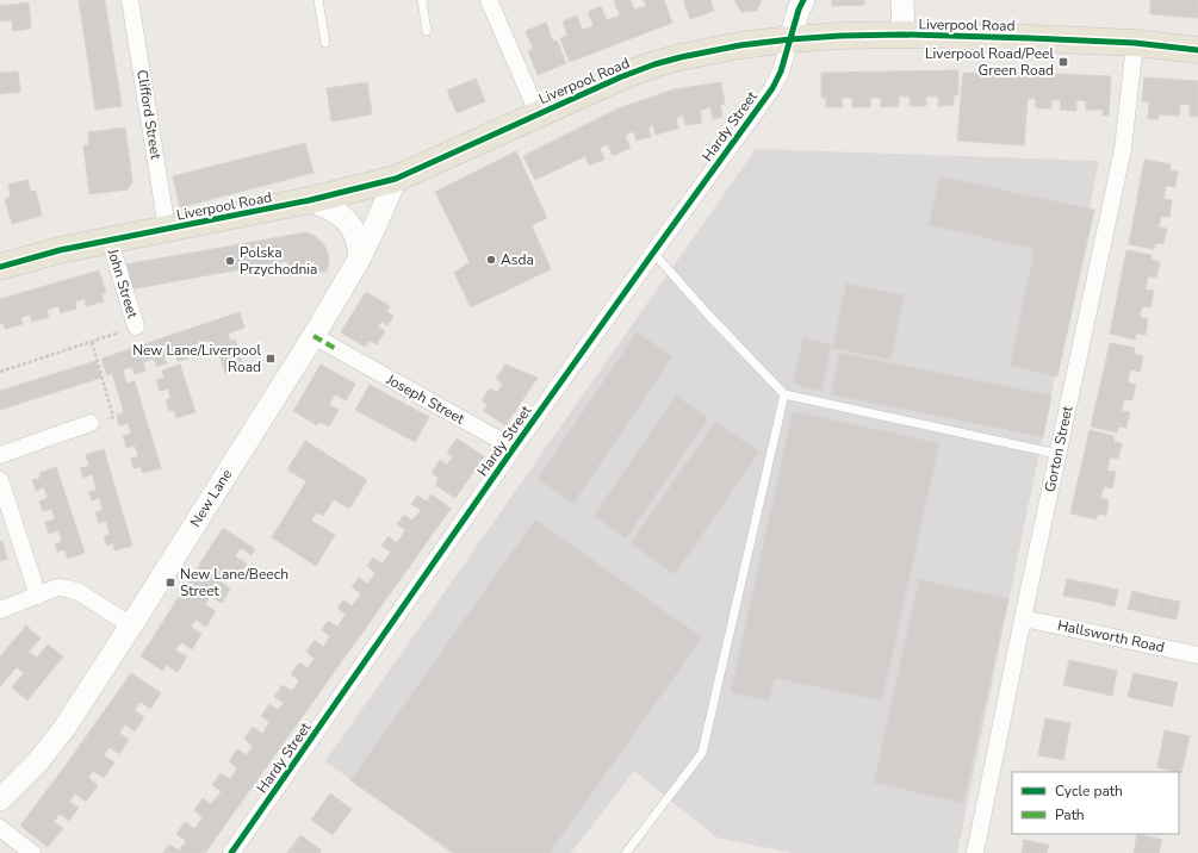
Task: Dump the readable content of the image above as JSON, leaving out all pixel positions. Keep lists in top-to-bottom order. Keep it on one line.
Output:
{"streets":{"main road":["Liverpool Road"],"street":["Clifford Street","Hardy Street","John Street","Joseph Street","Gorton Street","New Lane","Hallsworth Road"]},"crossings":[["Liverpool Road","Clifford Street"],["Liverpool Road","Hardy Street"],["Liverpool Road","John Street"],["Liverpool Road","Gorton Street"],["Liverpool Road","New Lane"],["Hardy Street","Joseph Street"],["Joseph Street","New Lane"],["Gorton Street","Hallsworth Road"]],"places":{"transit":["Liverpool Road/Peel Green Road","New Lane/Liverpool Road","New Lane/Beech Street"],"other":["Asda","Polska Przychodnia"]},"legend":["Cycle path","Path"]}
